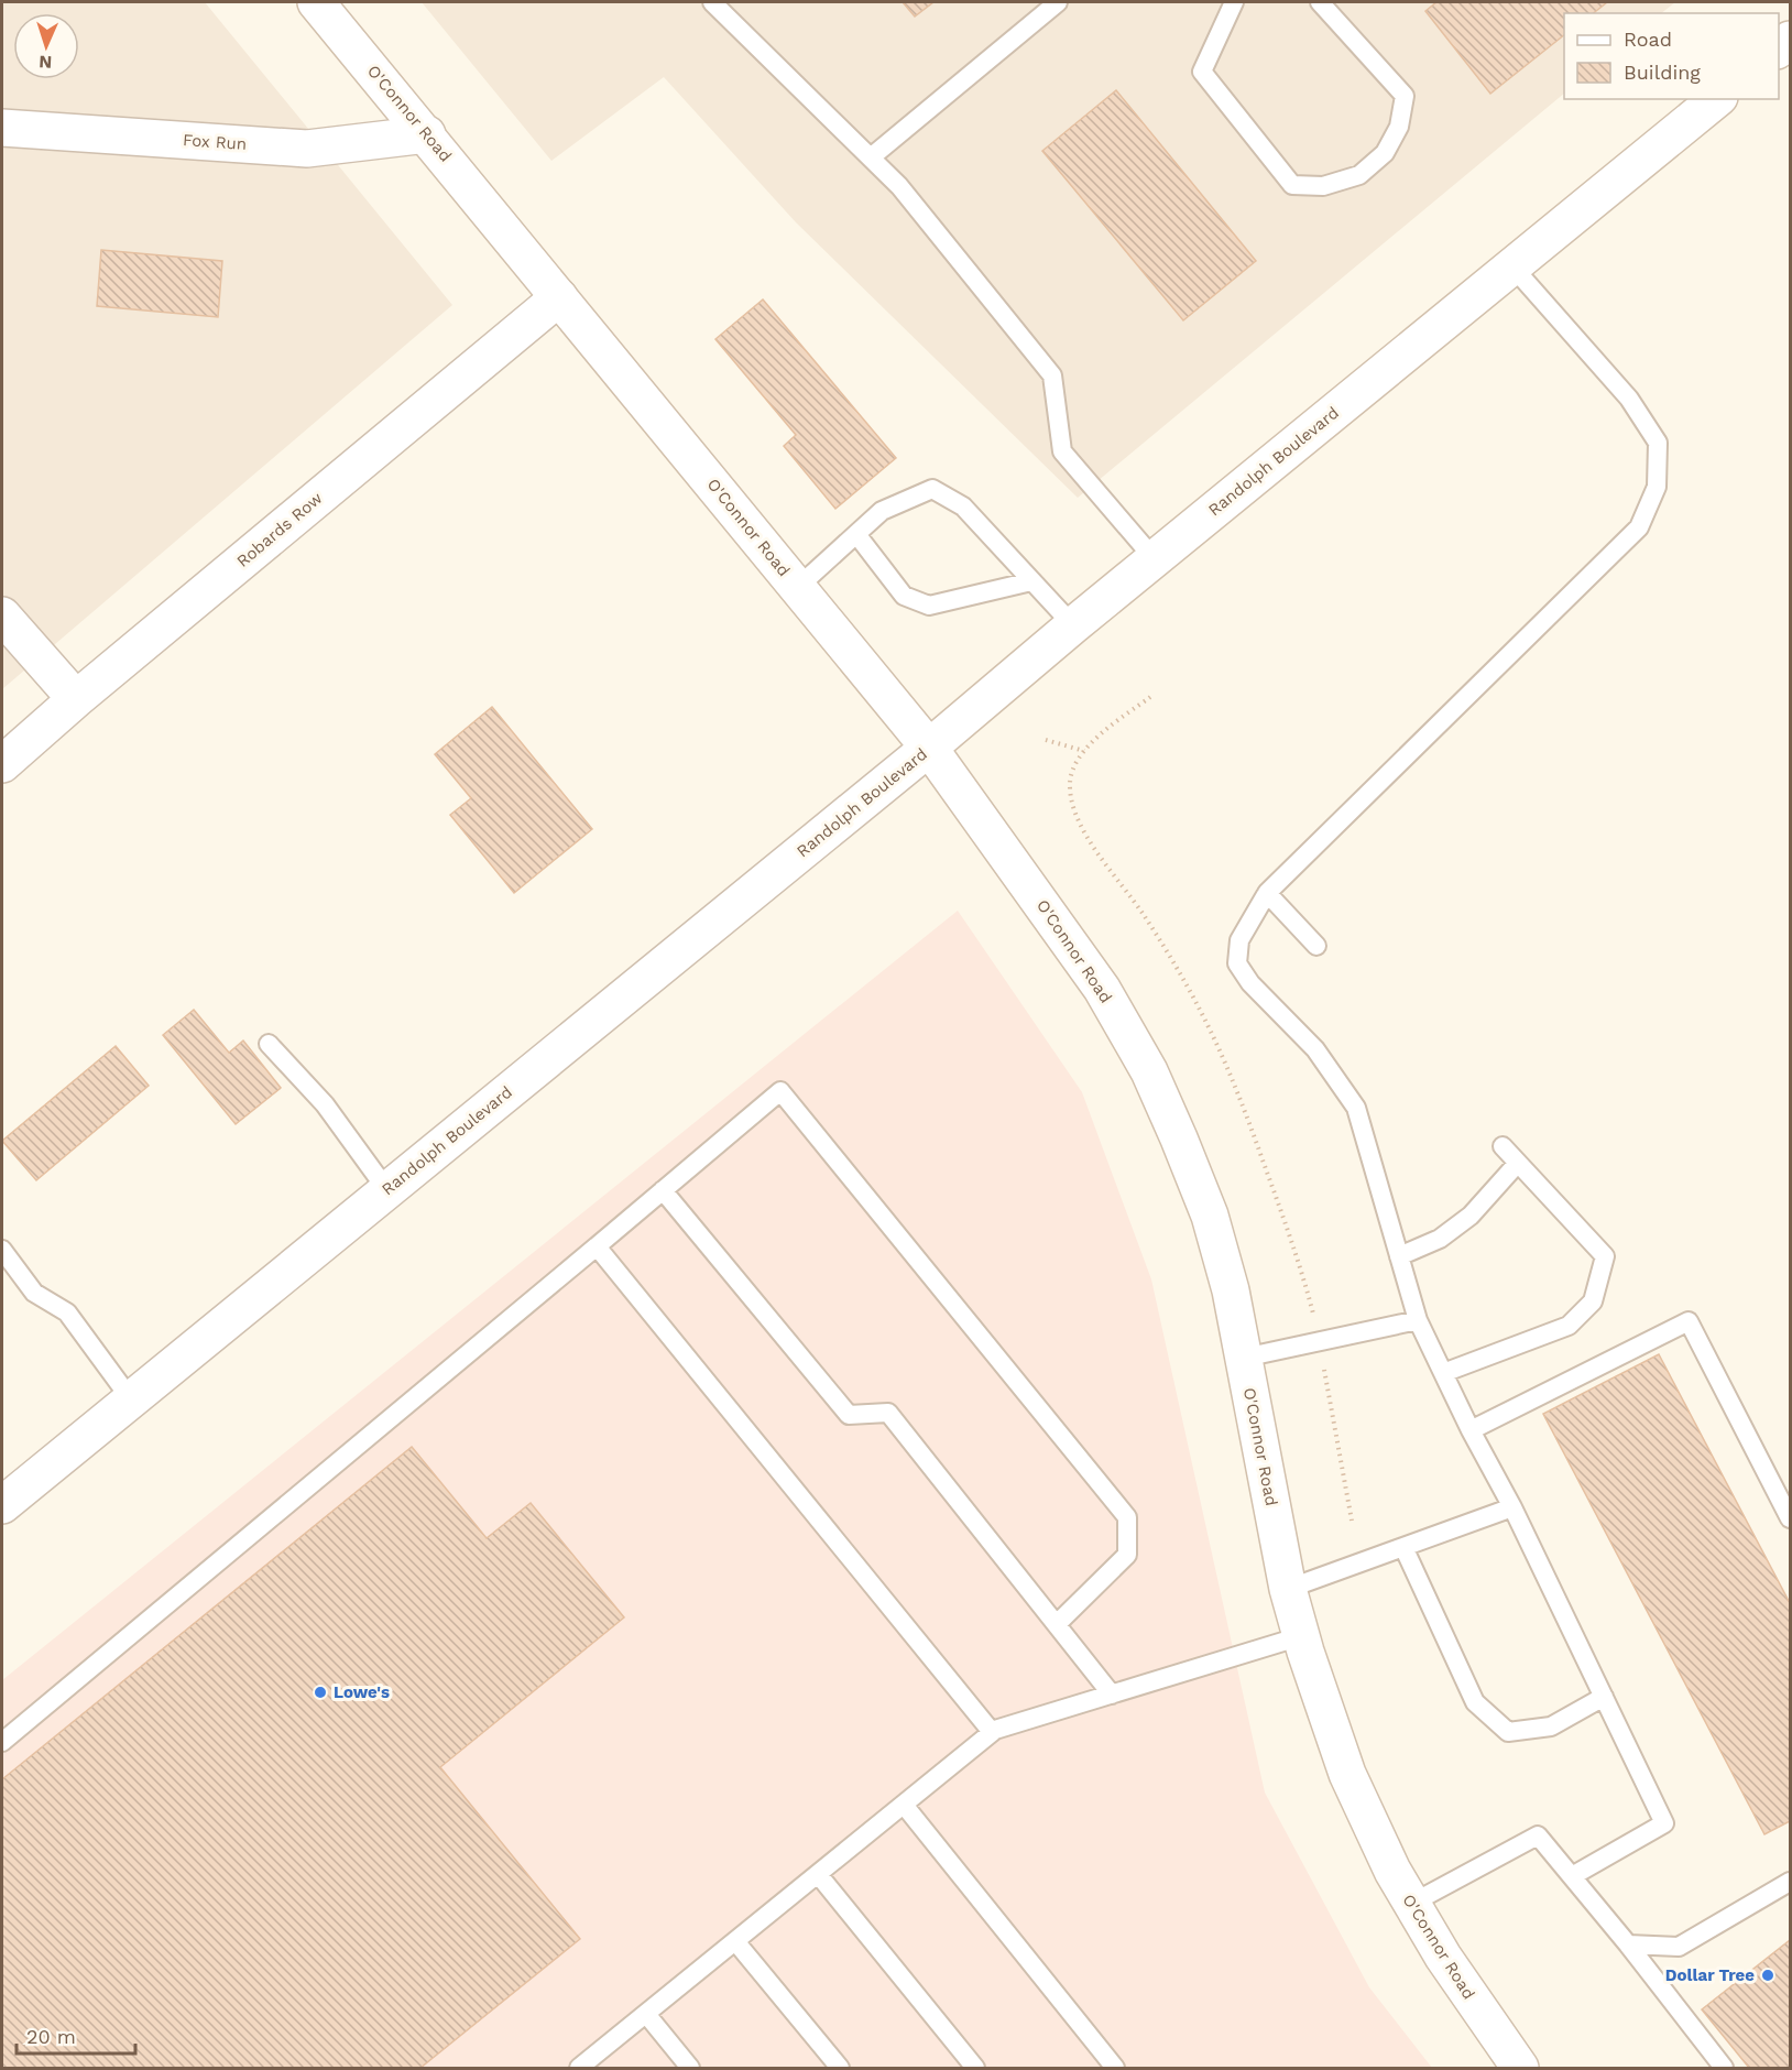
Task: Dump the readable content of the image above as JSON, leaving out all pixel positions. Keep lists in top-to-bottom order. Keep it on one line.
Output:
{"streets":{"main road":["O'Connor Road","Fox Run","Randolph Boulevard","Robards Row"]},"crossings":[["O'Connor Road","Fox Run"],["O'Connor Road","Randolph Boulevard"],["O'Connor Road","Robards Row"]],"places":["Lowe's","Dollar Tree"],"legend":["Road","Building"],"scale_bar":"20 m","north":"bottom"}
